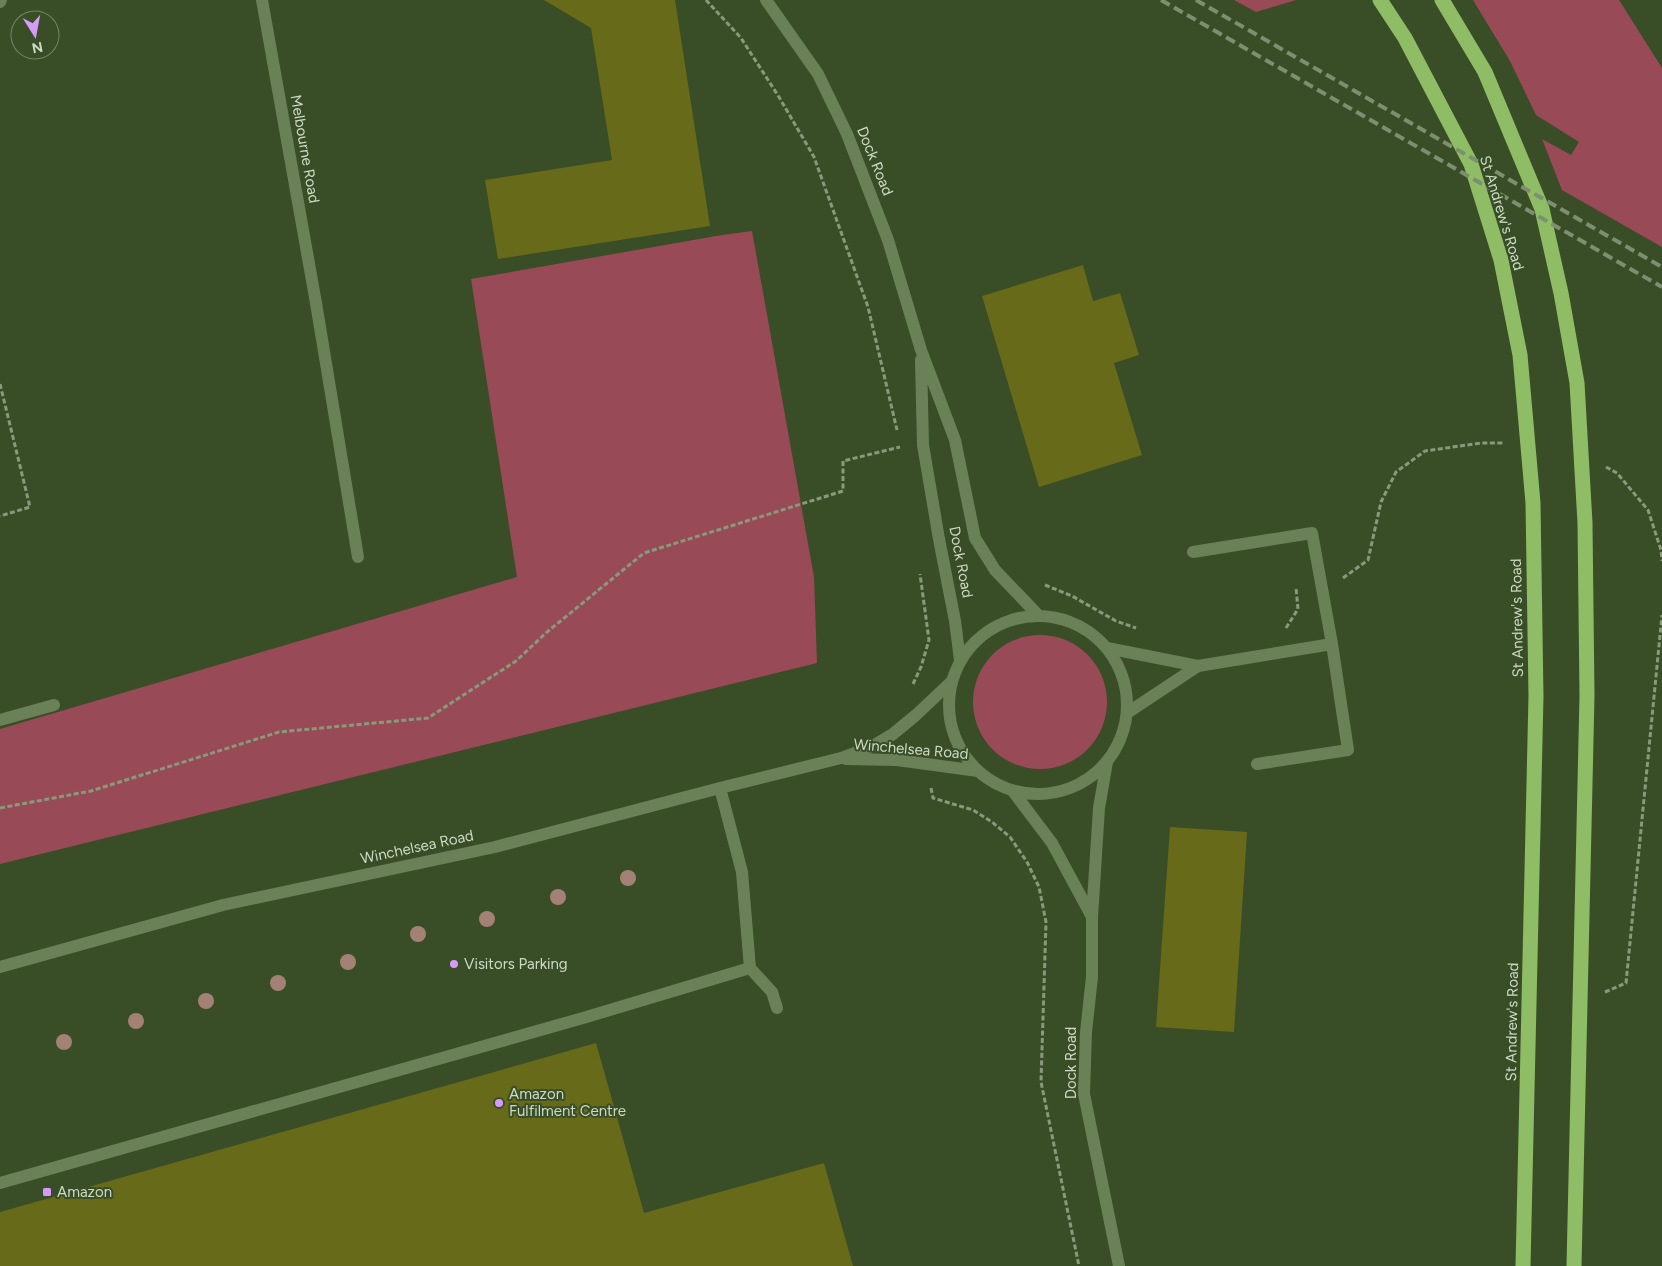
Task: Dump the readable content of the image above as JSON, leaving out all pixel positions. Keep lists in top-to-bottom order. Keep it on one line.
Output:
{"streets":{"highway":["St Andrew's Road"],"street":["Melbourne Road","Dock Road","Winchelsea Road"]},"crossings":[["Dock Road","Winchelsea Road"]],"places":{"other":["Visitors Parking","Amazon Fulfilment Centre"],"transit":["Amazon"]},"north":"bottom"}
